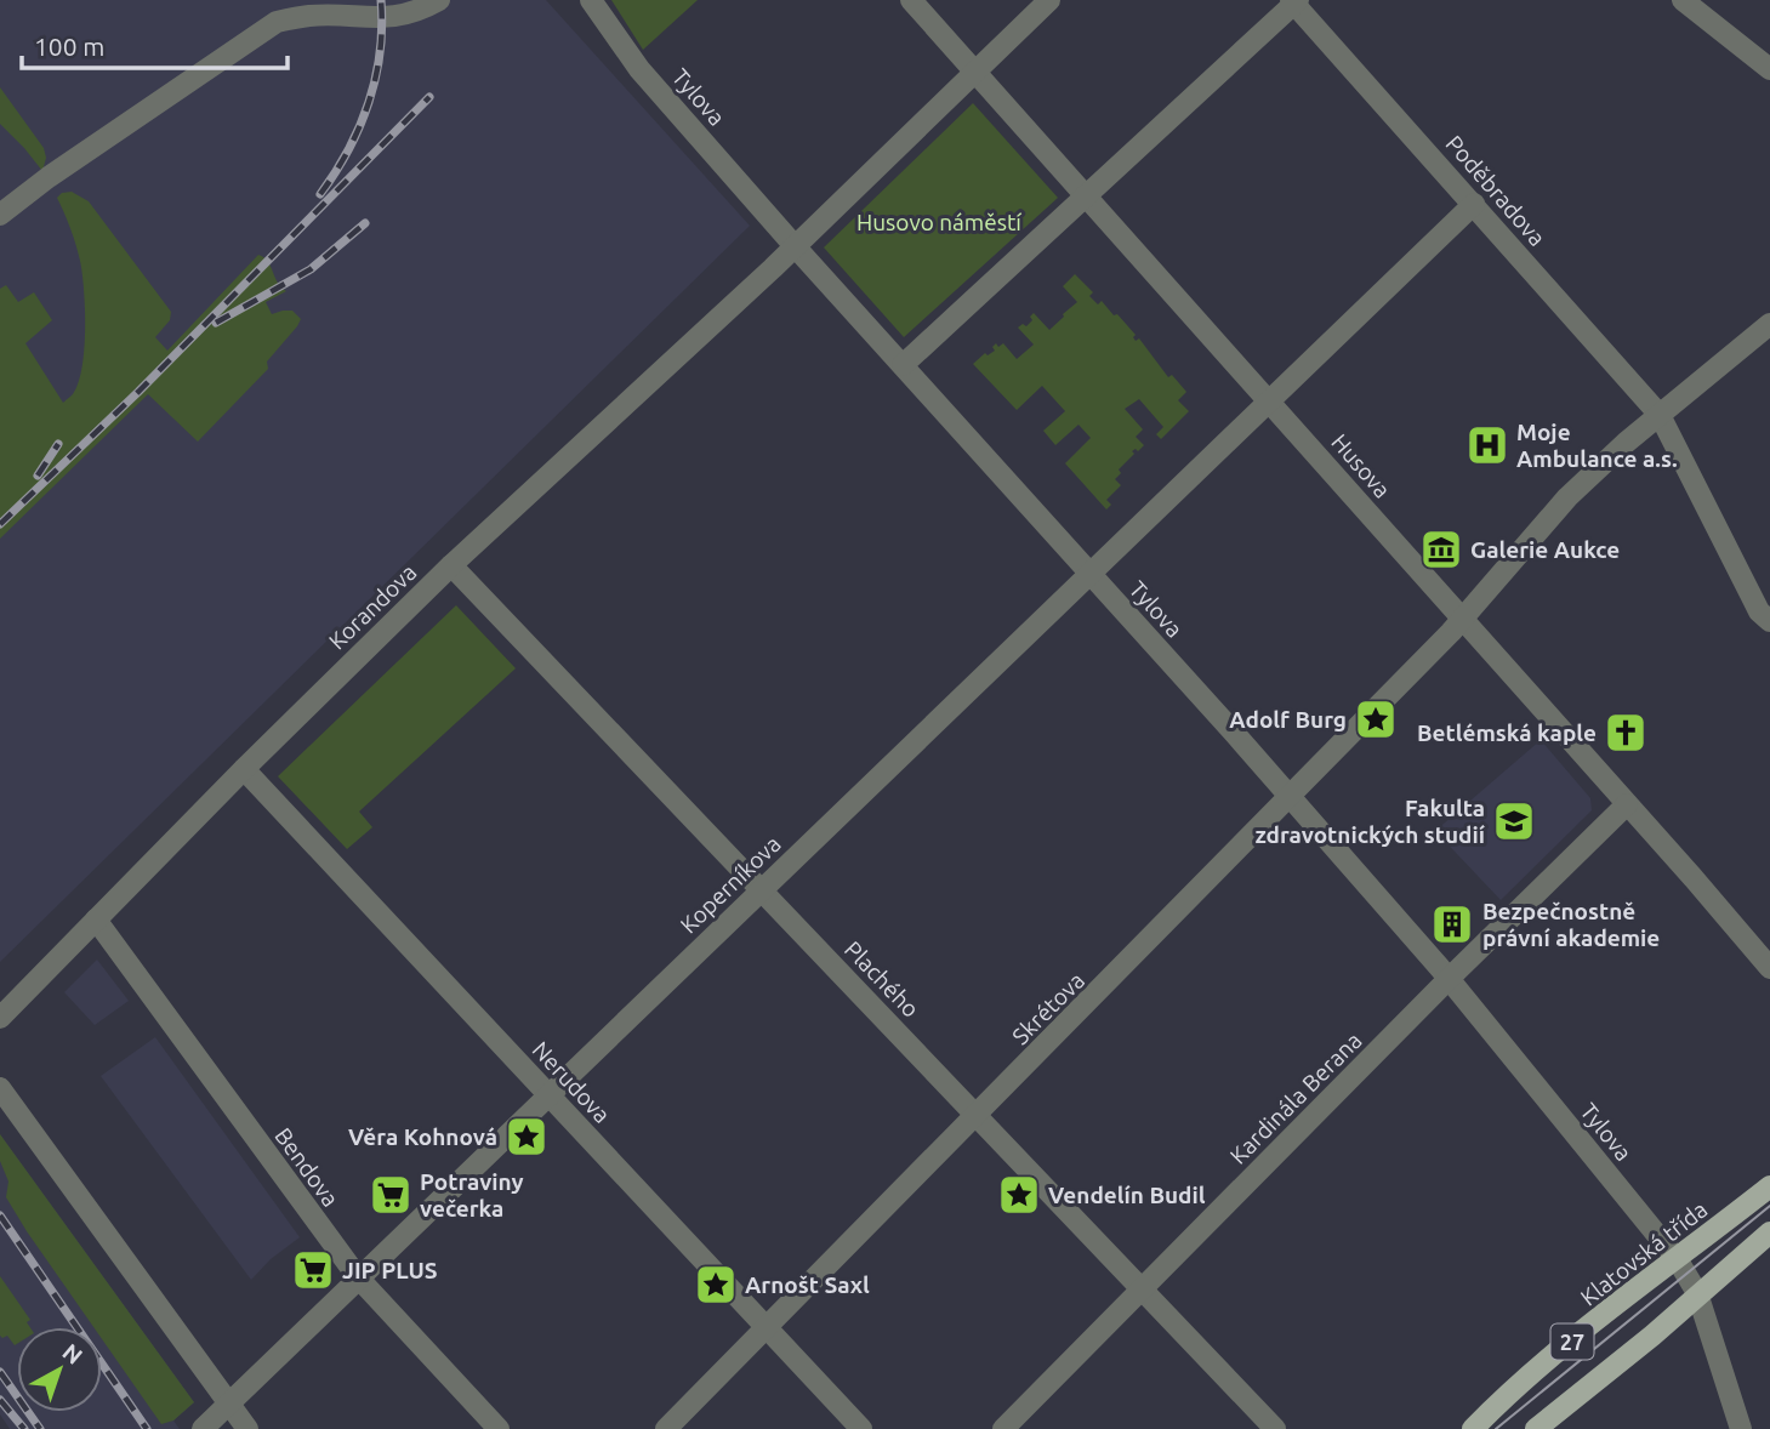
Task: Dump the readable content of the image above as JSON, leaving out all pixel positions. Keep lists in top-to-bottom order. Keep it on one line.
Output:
{"streets":{"main road":["Klatovská třída","27"],"street":["Tylova","Poděbradova","Husova","Korandova","Koperníkova","Plachého","Skrétova","Nerudova","Kardinála Berana","Bendova"]},"crossings":[["Tylova","Korandova"],["Tylova","Koperníkova"],["Tylova","Skrétova"],["Tylova","Kardinála Berana"],["Tylova","Klatovská třída"],["Tylova","27"],["Poděbradova","Koperníkova"],["Poděbradova","Skrétova"],["Husova","Koperníkova"],["Husova","Skrétova"],["Husova","Kardinála Berana"],["Korandova","Plachého"],["Korandova","Nerudova"],["Korandova","Bendova"],["Koperníkova","Plachého"],["Koperníkova","Nerudova"],["Koperníkova","Bendova"],["Plachého","Skrétova"],["Plachého","Kardinála Berana"],["Skrétova","Nerudova"]],"parks":["Husovo náměstí"],"places":{"hospital":["Moje Ambulance a.s."],"museum":["Galerie Aukce"],"place":["Adolf Burg","Věra Kohnová","Vendelín Budil","Arnošt Saxl"],"church":["Betlémská kaple"],"school or university":["Fakulta zdravotnických studií"],"building":["Bezpečnostně právní akademie"],"supermarket":["Potraviny večerka","JIP PLUS"]},"scale_bar":"100 m","north":"top right"}
